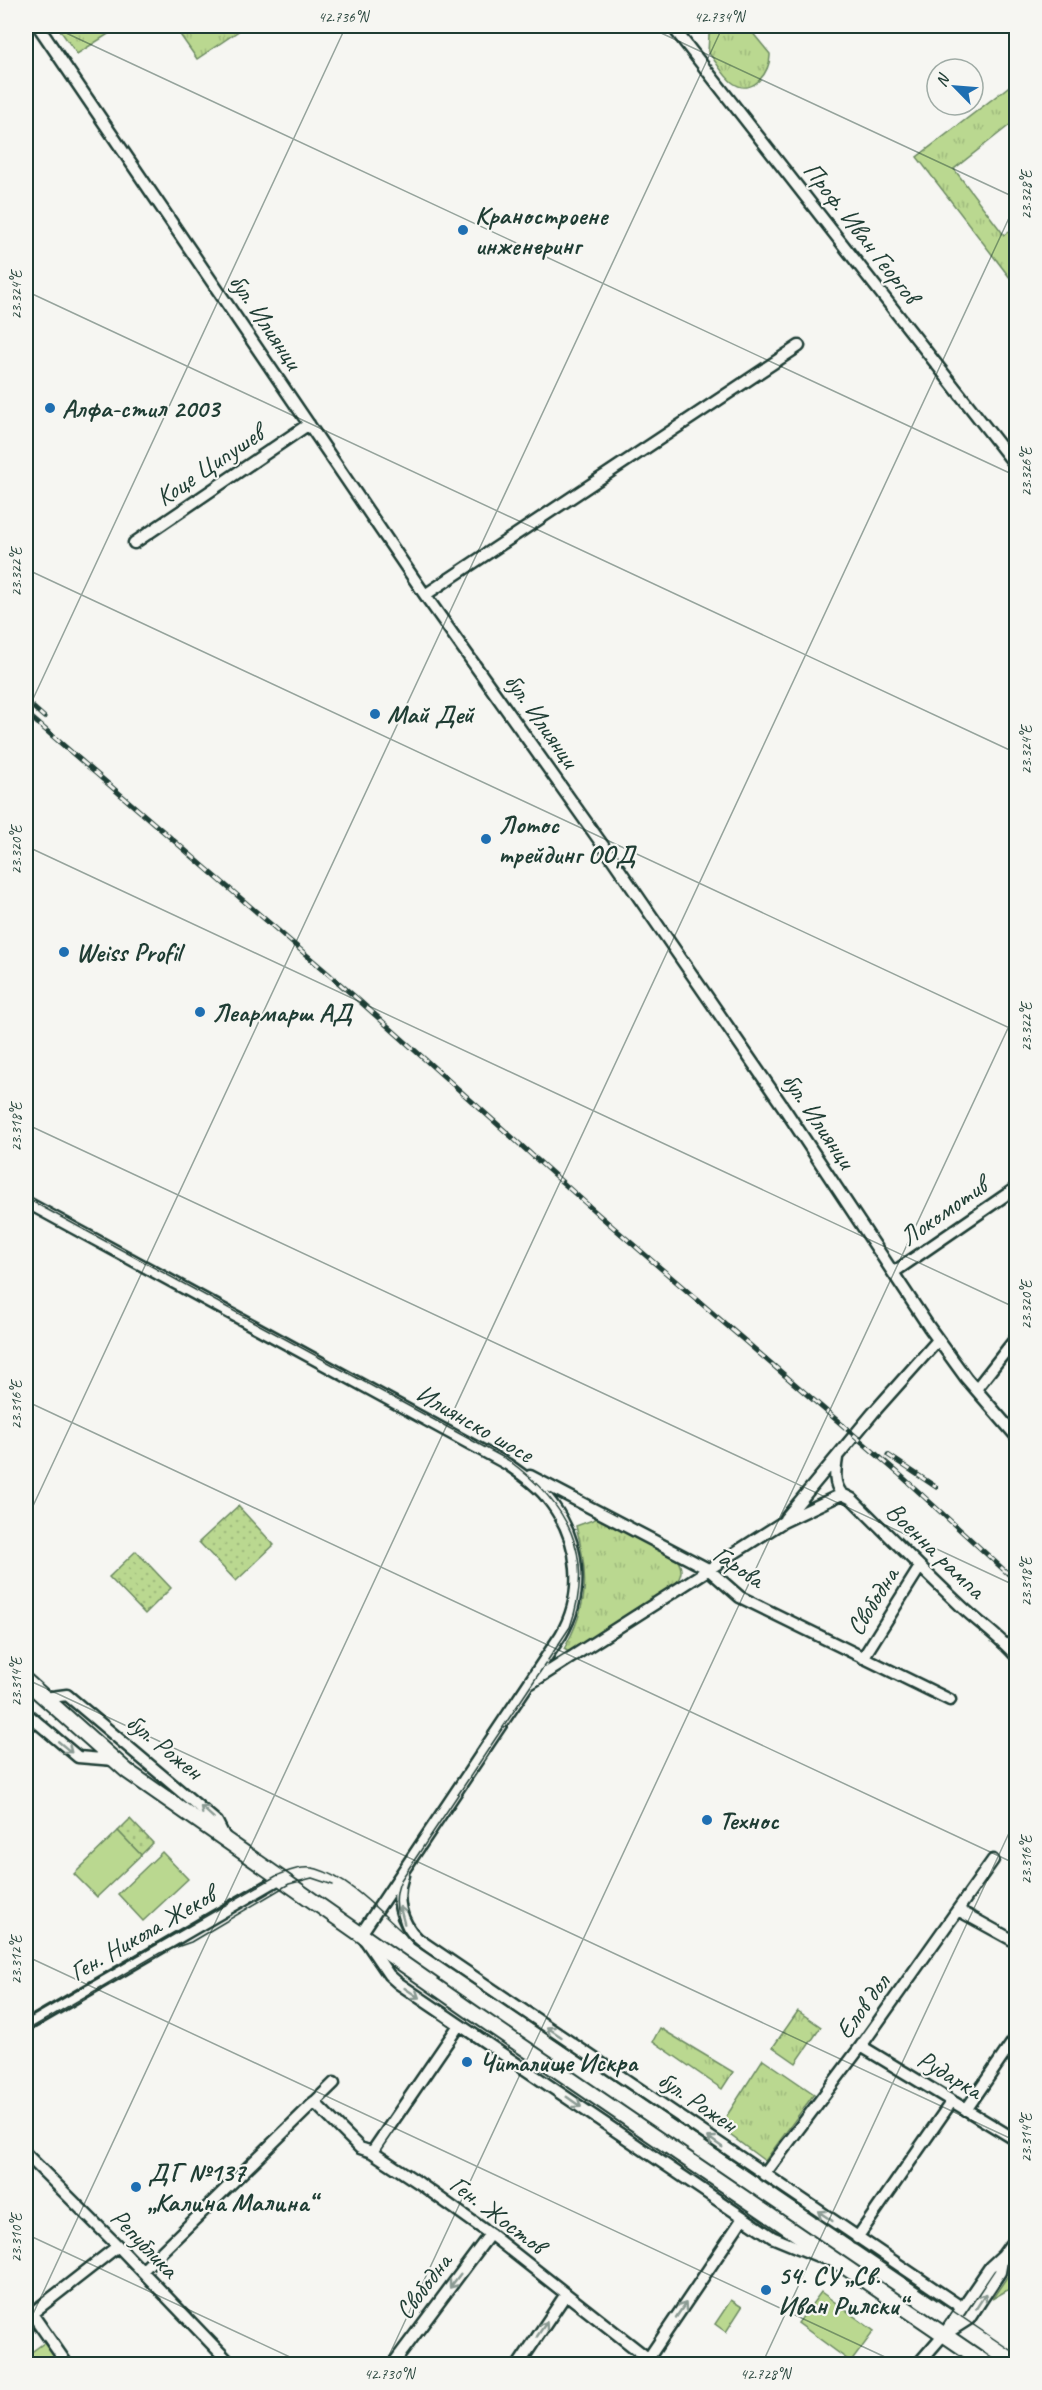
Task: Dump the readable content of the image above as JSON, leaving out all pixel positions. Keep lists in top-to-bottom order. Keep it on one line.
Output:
{"streets":{"main road":["бул. Рожен"],"street":["Проф. Иван Георгов","бул. Илиянци","Коце Ципушев","Локомотив","Илиянско шосе","Военна рампа","Гарова","Свободна","Ген. Никола Жеков","Елов дол","Рударка","Ген. Жостов","Република"]},"crossings":[["бул. Илиянци","Коце Ципушев"],["бул. Илиянци","Локомотив"],["Илиянско шосе","Гарова"],["Илиянско шосе","бул. Рожен"],["Военна рампа","Свободна"],["Гарова","Свободна"],["Свободна","Ген. Жостов"],["бул. Рожен","Ген. Никола Жеков"],["бул. Рожен","Елов дол"],["Елов дол","Рударка"]],"one_way":["Свободна"],"places":["Краностроене инженеринг","Алфа-стил 2003","Май Дей","Лотос трейдинг ООД","Weiss Profil","Леармарш АД","Технос","Читалище Искра","ДГ №137 „Калина Малина“","54. СУ „Св. Иван Рилски“"],"north":"top left","coordinates":["42.736°N","42.734°N","23.328°E","23.324°E","23.326°E","23.322°E","23.320°E","23.318°E","23.316°E","23.314°E","23.312°E","23.310°E","42.730°N","42.728°N"]}
